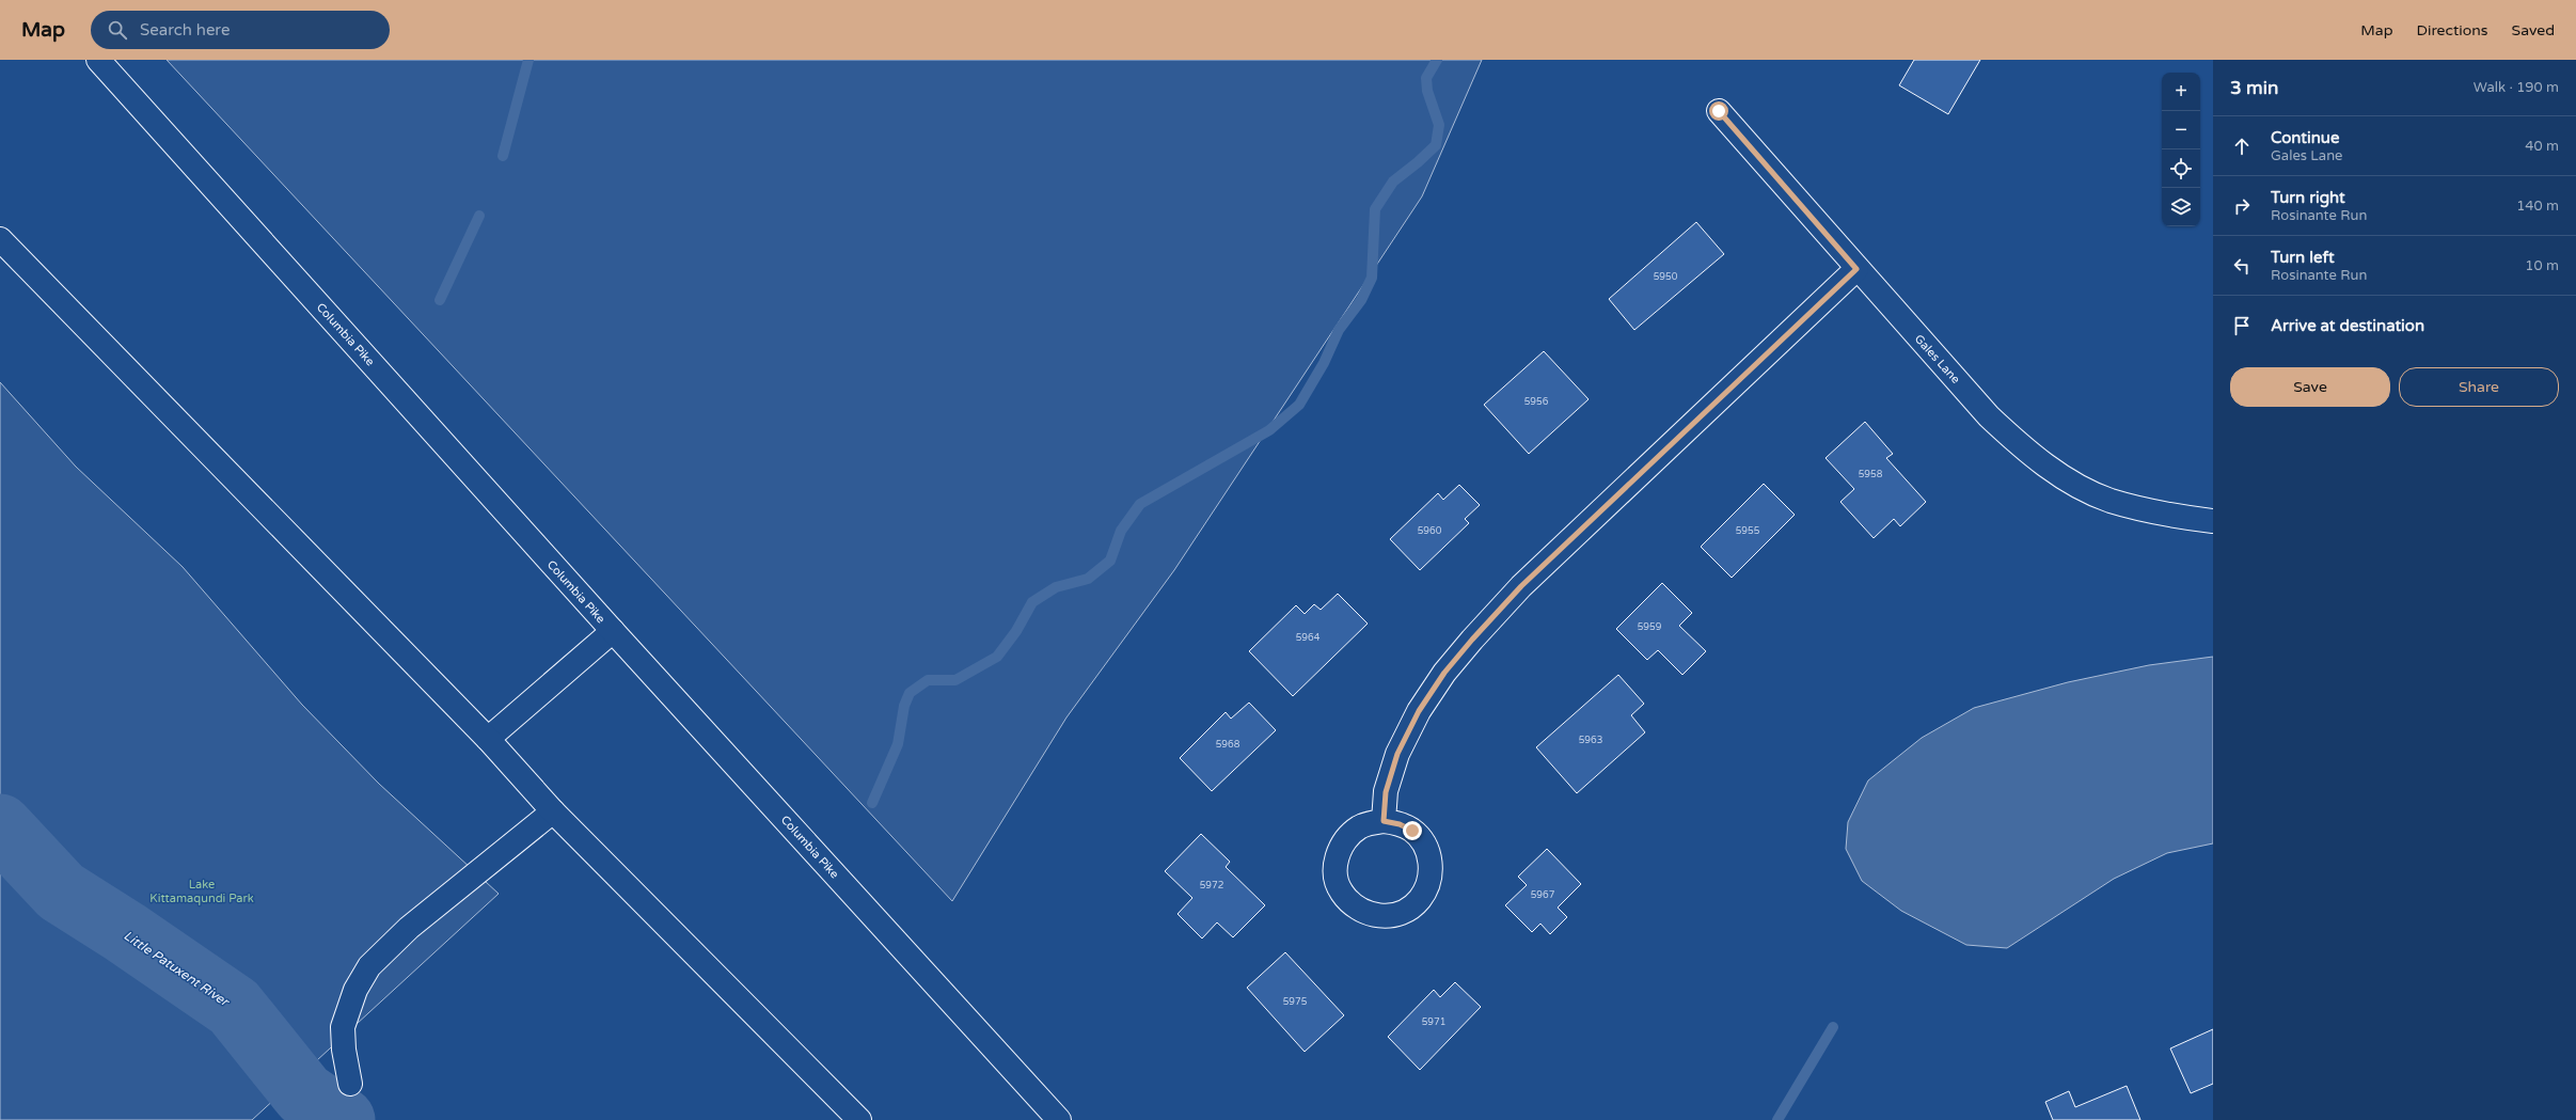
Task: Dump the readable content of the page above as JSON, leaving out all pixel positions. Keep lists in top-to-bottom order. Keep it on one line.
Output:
{"streets":{"main road":["Columbia Pike","Gales Lane"]},"water":["Little Patuxent River"],"parks":["Lake Kittamaqundi Park"],"house_numbers":["5950","5956","5958","5960","5955","5959","5964","5963","5968","5972","5967","5975","5971"],"page":{"header":"Map","search":"Search here","nav":["Map","Directions","Saved"],"heading":["3 min","Walk · 190 m"],"map_buttons":["+","−"],"list":[["Continue","Gales Lane","40 m"],["Turn right","Rosinante Run","140 m"],["Turn left","Rosinante Run","10 m"],"Arrive at destination"],"buttons":["Save","Share"]}}
